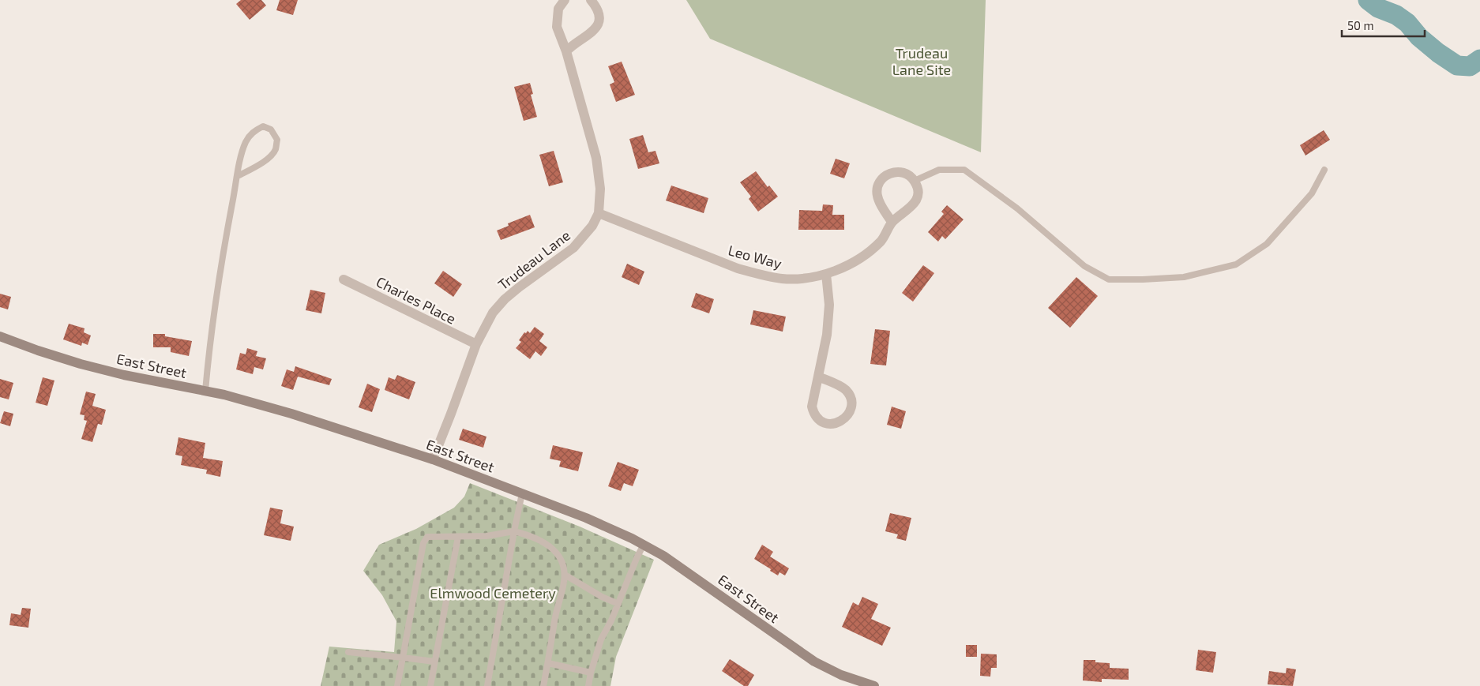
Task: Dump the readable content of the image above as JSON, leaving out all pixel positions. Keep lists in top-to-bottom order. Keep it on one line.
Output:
{"streets":{"street":["Leo Way","Trudeau Lane","Charles Place","East Street"]},"crossings":[["Leo Way","Trudeau Lane"],["Trudeau Lane","Charles Place"],["Trudeau Lane","East Street"]],"parks":["Trudeau Lane Site","Elmwood Cemetery"],"scale_bar":"50 m"}
